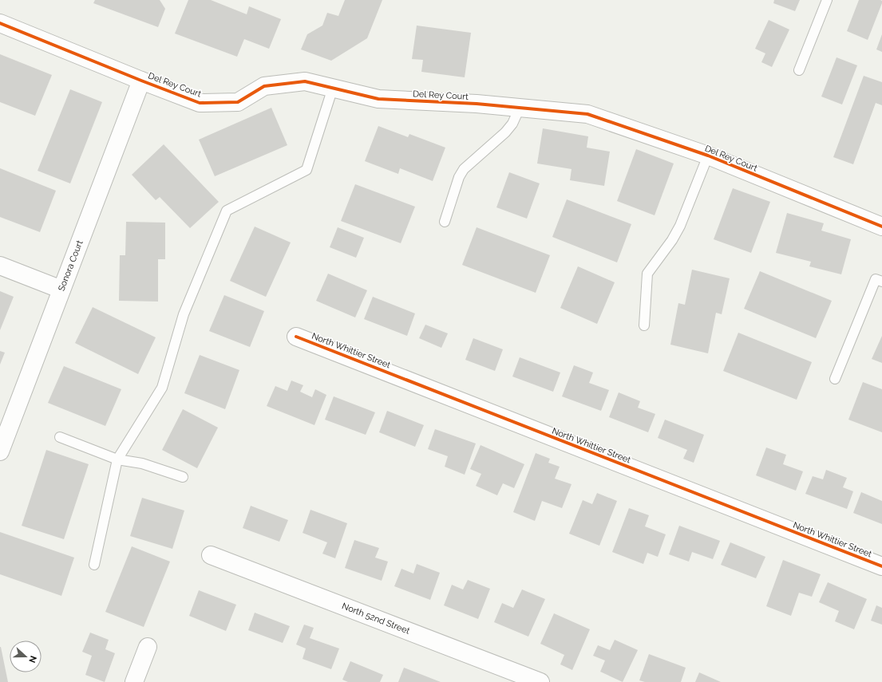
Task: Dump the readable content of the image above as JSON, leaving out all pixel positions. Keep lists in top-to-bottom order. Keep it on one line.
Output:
{"streets":{"street":["Del Rey Court","Sonora Court","North Whittier Street","North 52nd Street"]},"crossings":[["Del Rey Court","Sonora Court"]],"north":"right"}
